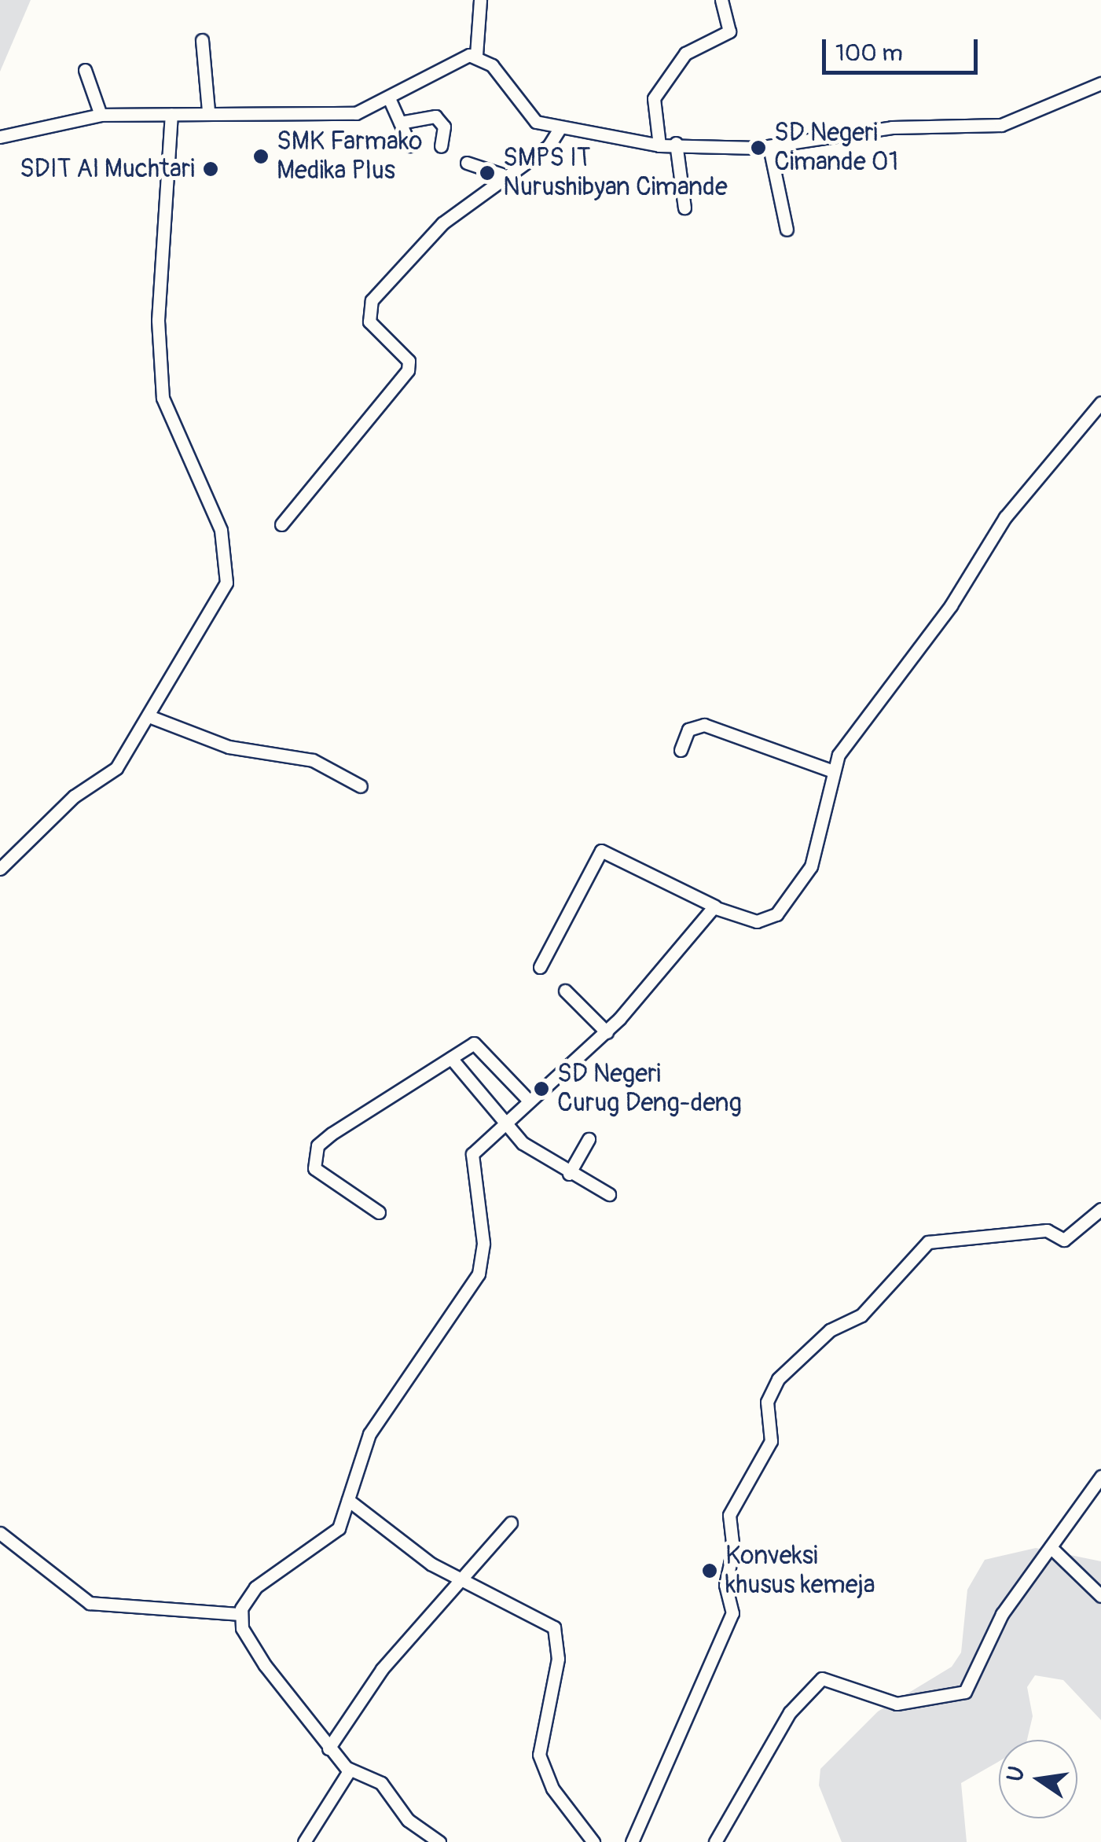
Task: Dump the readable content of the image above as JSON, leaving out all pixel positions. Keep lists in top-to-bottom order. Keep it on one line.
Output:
{"places":["SD Negeri Cimande 01","SMK Farmako Medika Plus","SDIT Al Muchtari","SMPS IT Nurushibyan Cimande","SD Negeri Curug Deng-deng","Konveksi khusus kemeja"],"scale_bar":"100 m","north":"left"}
